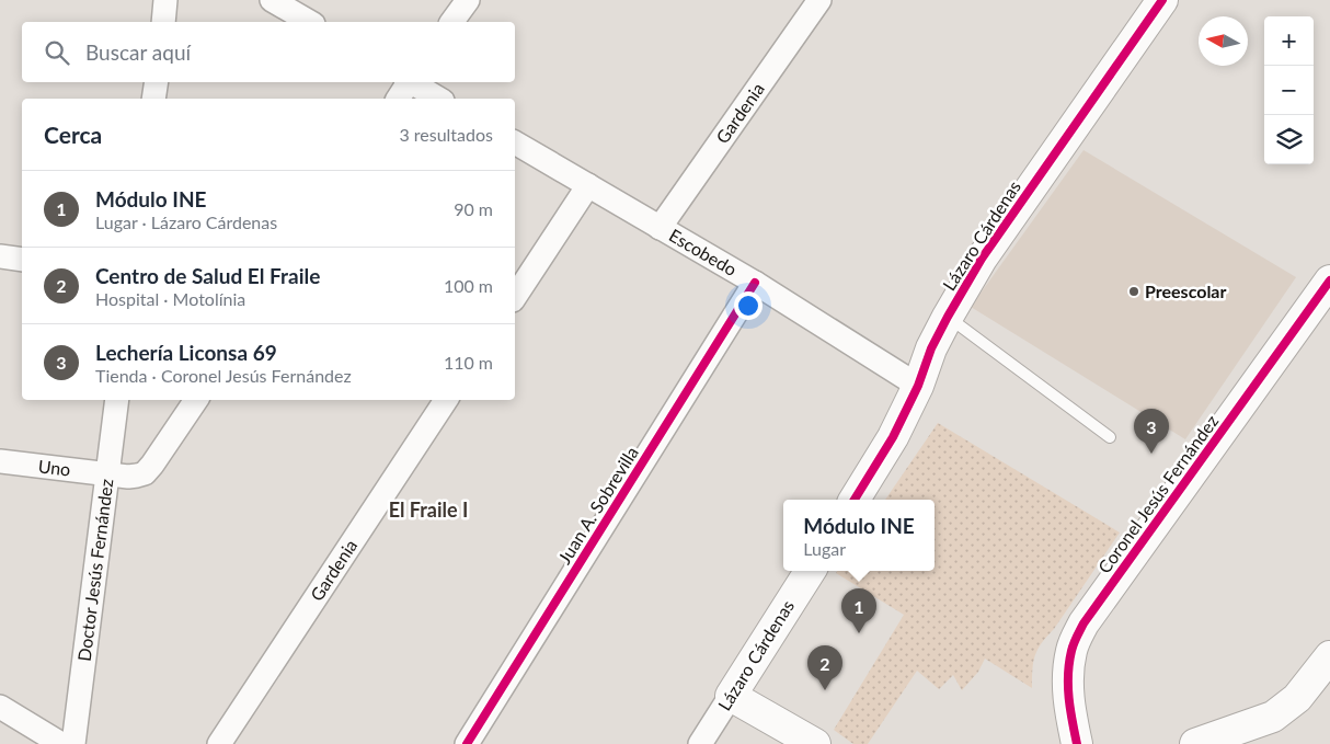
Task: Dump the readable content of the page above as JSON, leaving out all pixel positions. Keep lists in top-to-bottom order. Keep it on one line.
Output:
{"streets":{"street":["Gardenia","Lázaro Cárdenas","Escobedo","Uno","Coronel Jesús Fernández","Juan A. Sobrevilla","Doctor Jesús Fernández"]},"crossings":[["Gardenia","Escobedo"],["Lázaro Cárdenas","Escobedo"],["Escobedo","Juan A. Sobrevilla"],["Uno","Doctor Jesús Fernández"]],"districts":["El Fraile I"],"places":["Preescolar"],"north":"left","page":{"map_buttons":["+","−"],"search":"Buscar aquí","heading":["Cerca","3 resultados"],"list":[{"mark":"1","name":"Módulo INE","note":"Lugar · Lázaro Cárdenas","value":"90 m"},{"mark":"2","name":"Centro de Salud El Fraile","note":"Hospital · Motolínia","value":"100 m"},{"mark":"3","name":"Lechería Liconsa 69","note":"Tienda · Coronel Jesús Fernández","value":"110 m"}],"pins":["3","1","2"],"popup":["Módulo INE","Lugar"]}}
